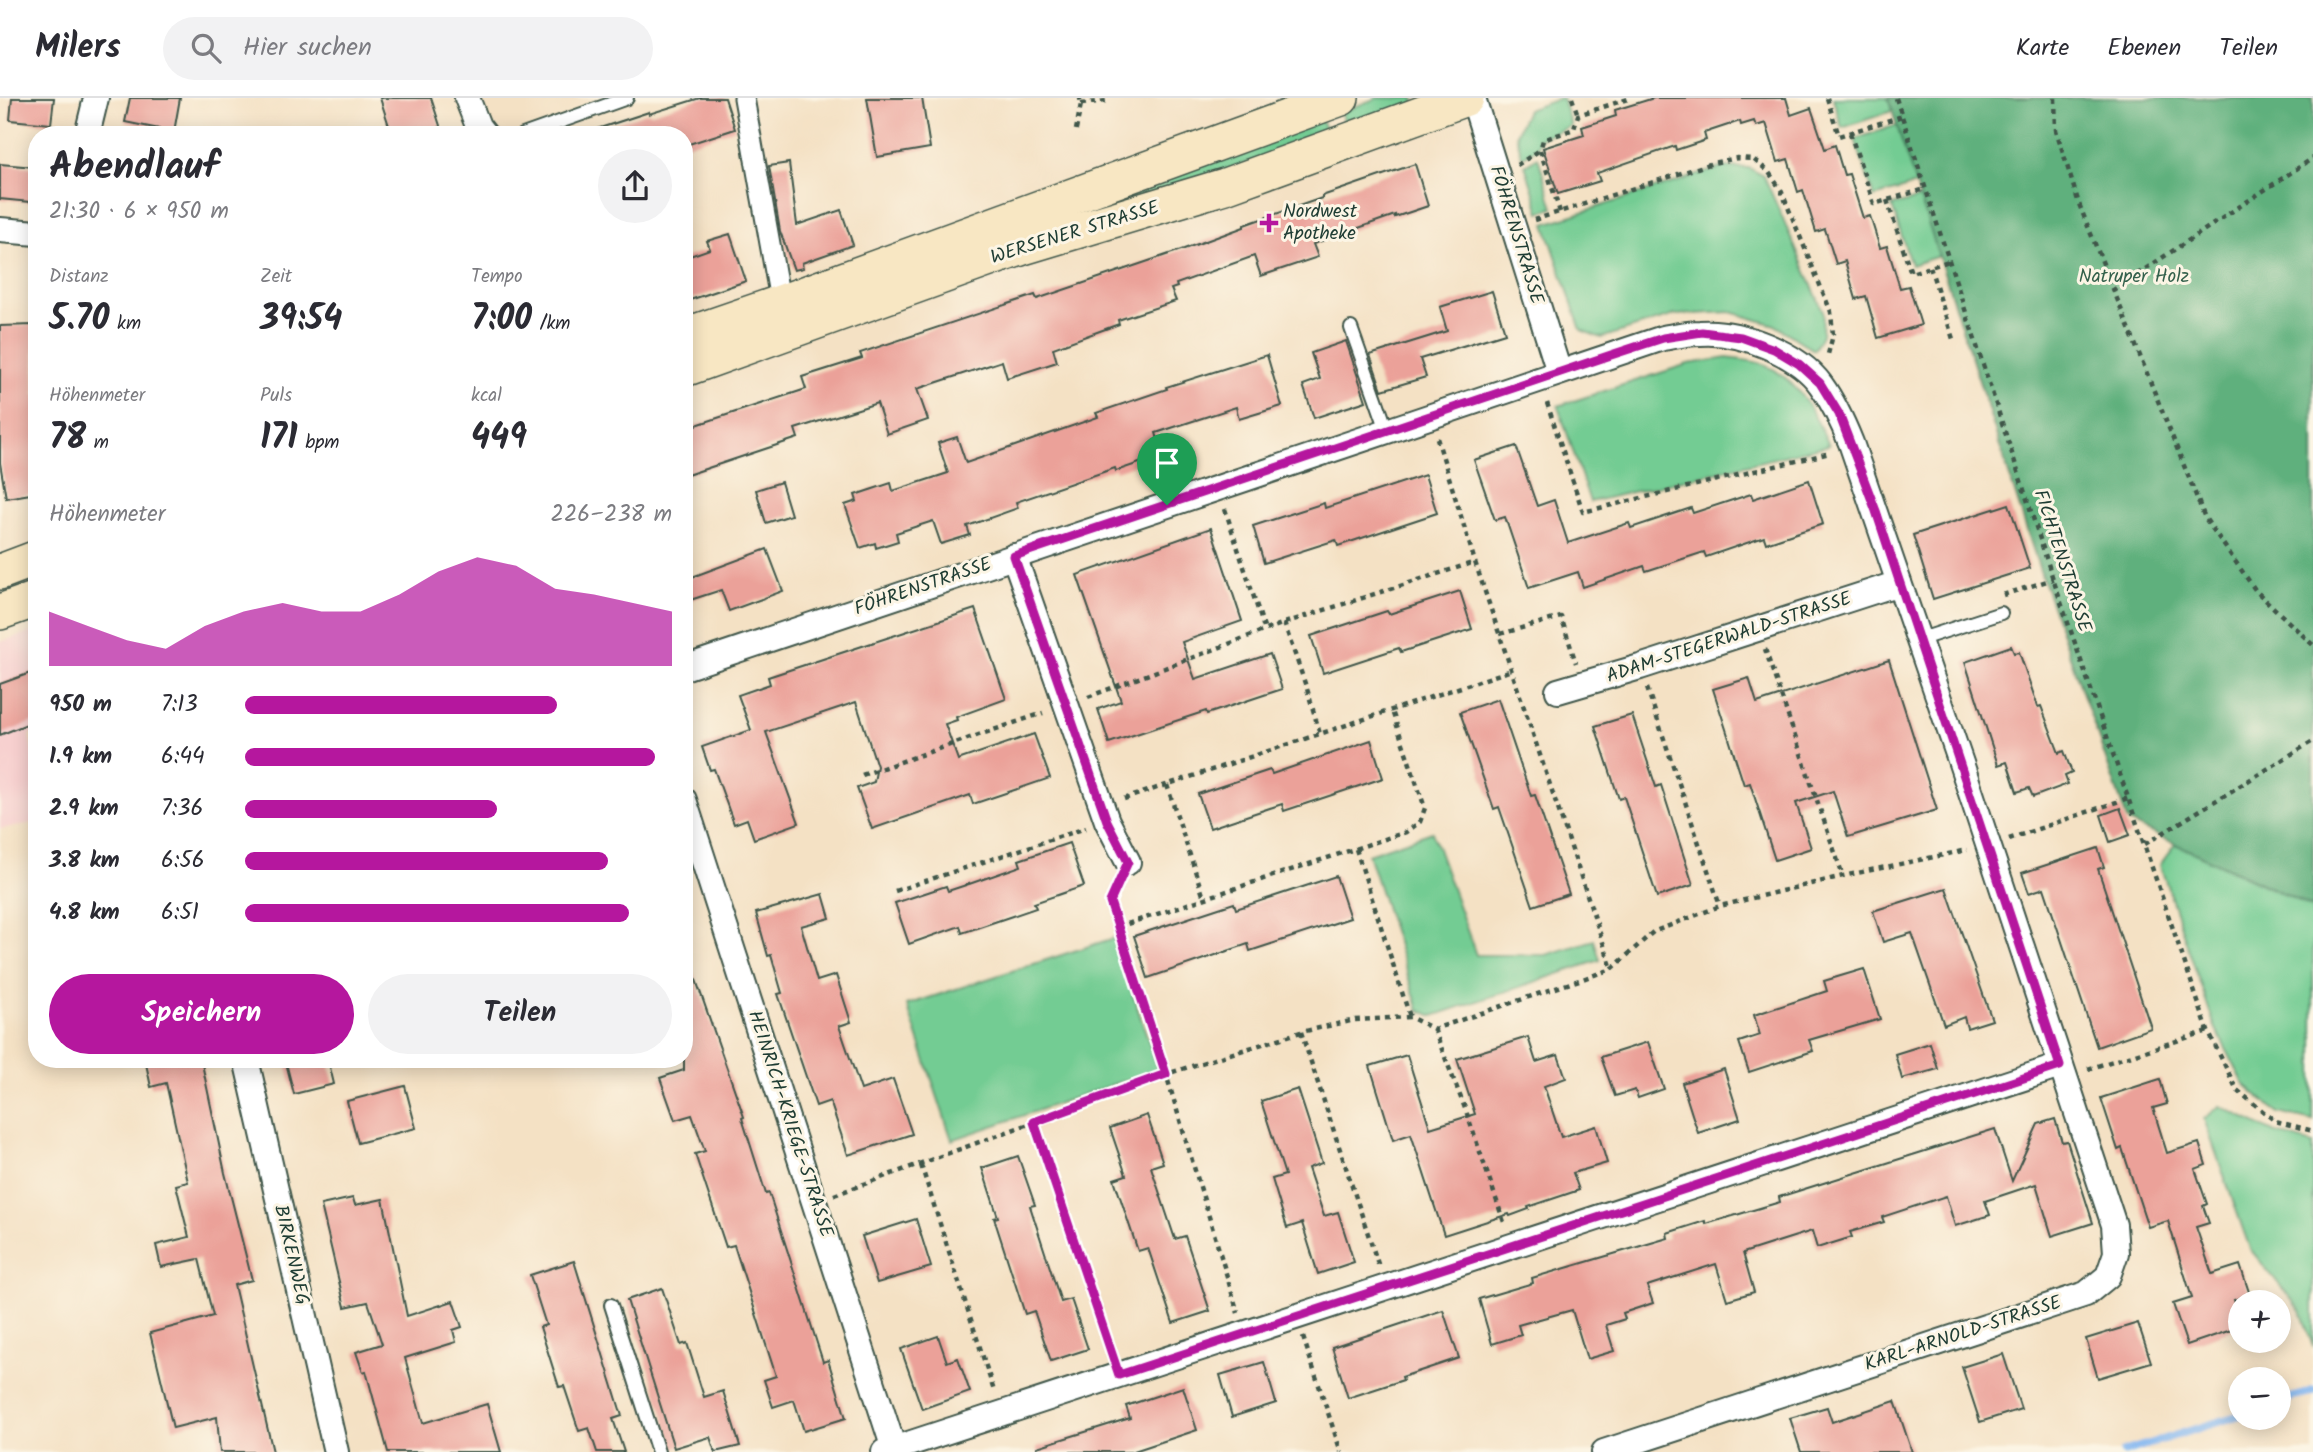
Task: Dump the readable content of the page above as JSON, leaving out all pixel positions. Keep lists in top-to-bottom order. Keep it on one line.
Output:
{"streets":{"main road":["WERSENER STRASSE"],"street":["FÖHRENSTRASSE","ADAM-STEGERWALD-STRASSE","HEINRICH-KRIEGE-STRASSE","BIRKENWEG","KARL-ARNOLD-STRASSE"],"path":["FICHTENSTRASSE"]},"crossings":[["FÖHRENSTRASSE","ADAM-STEGERWALD-STRASSE"],["FÖHRENSTRASSE","KARL-ARNOLD-STRASSE"]],"parks":["Natruper Holz"],"places":{"health":["Nordwest Apotheke"]},"page":{"header":"Milers","search":"Hier suchen","nav":["Karte","Ebenen","Teilen"],"heading":["Abendlauf","21:30 · 6 × 950 m"],"stats":[["Distanz","5.70 km"],["Zeit","39:54"],["Tempo","7:00 /km"],["Höhenmeter","78 m"],["Puls","171 bpm"],["kcal","449"]],"chart":["Höhenmeter","226–238 m"],"list":[{"name":"950 m","note":"7:13"},{"name":"1.9 km","note":"6:44"},{"name":"2.9 km","note":"7:36"},{"name":"3.8 km","note":"6:56"},{"name":"4.8 km","note":"6:51"}],"buttons":["Speichern","Teilen"],"map_buttons":["+","−"]}}
